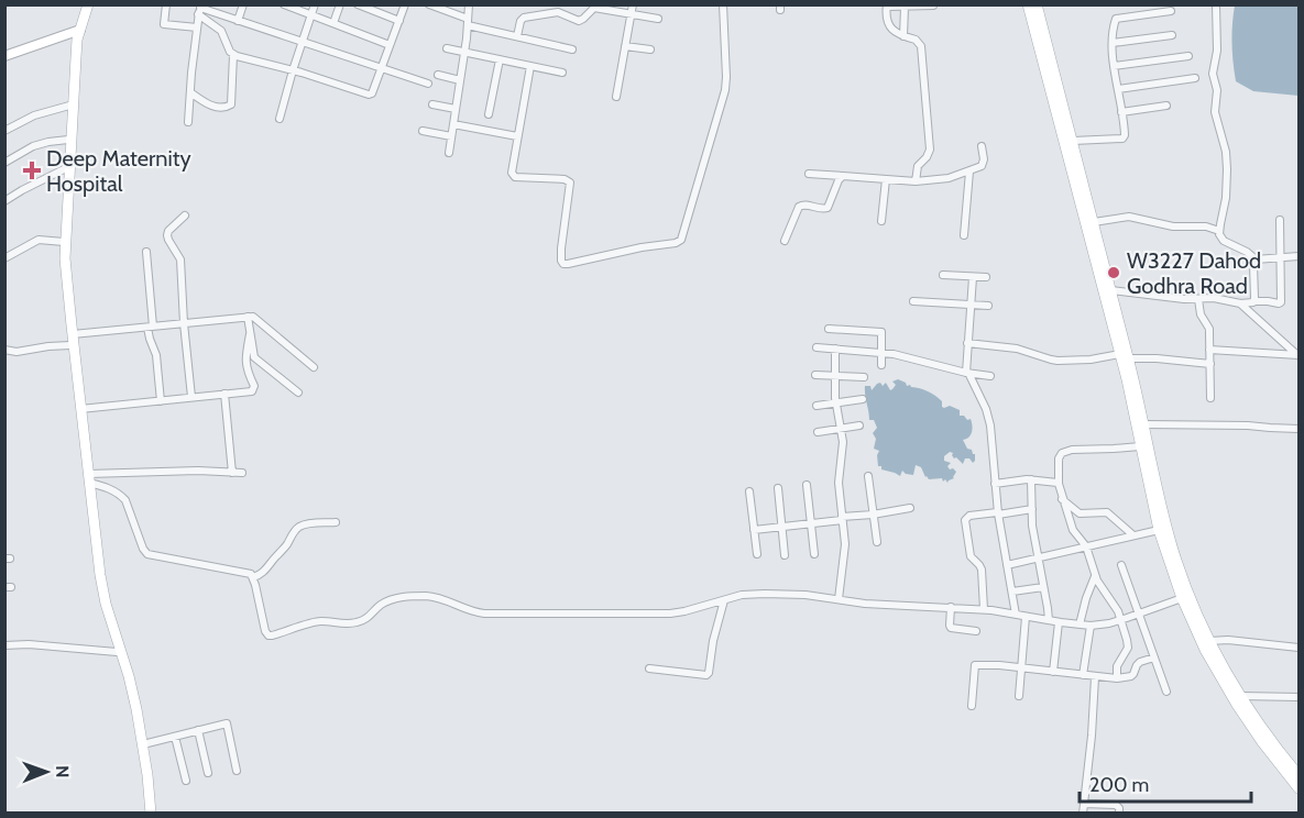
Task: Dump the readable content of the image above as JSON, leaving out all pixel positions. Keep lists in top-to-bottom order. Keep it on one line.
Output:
{"places":{"health":["Deep Maternity Hospital"],"other":["W3227 Dahod Godhra Road"]},"scale_bar":"200 m","north":"right"}
